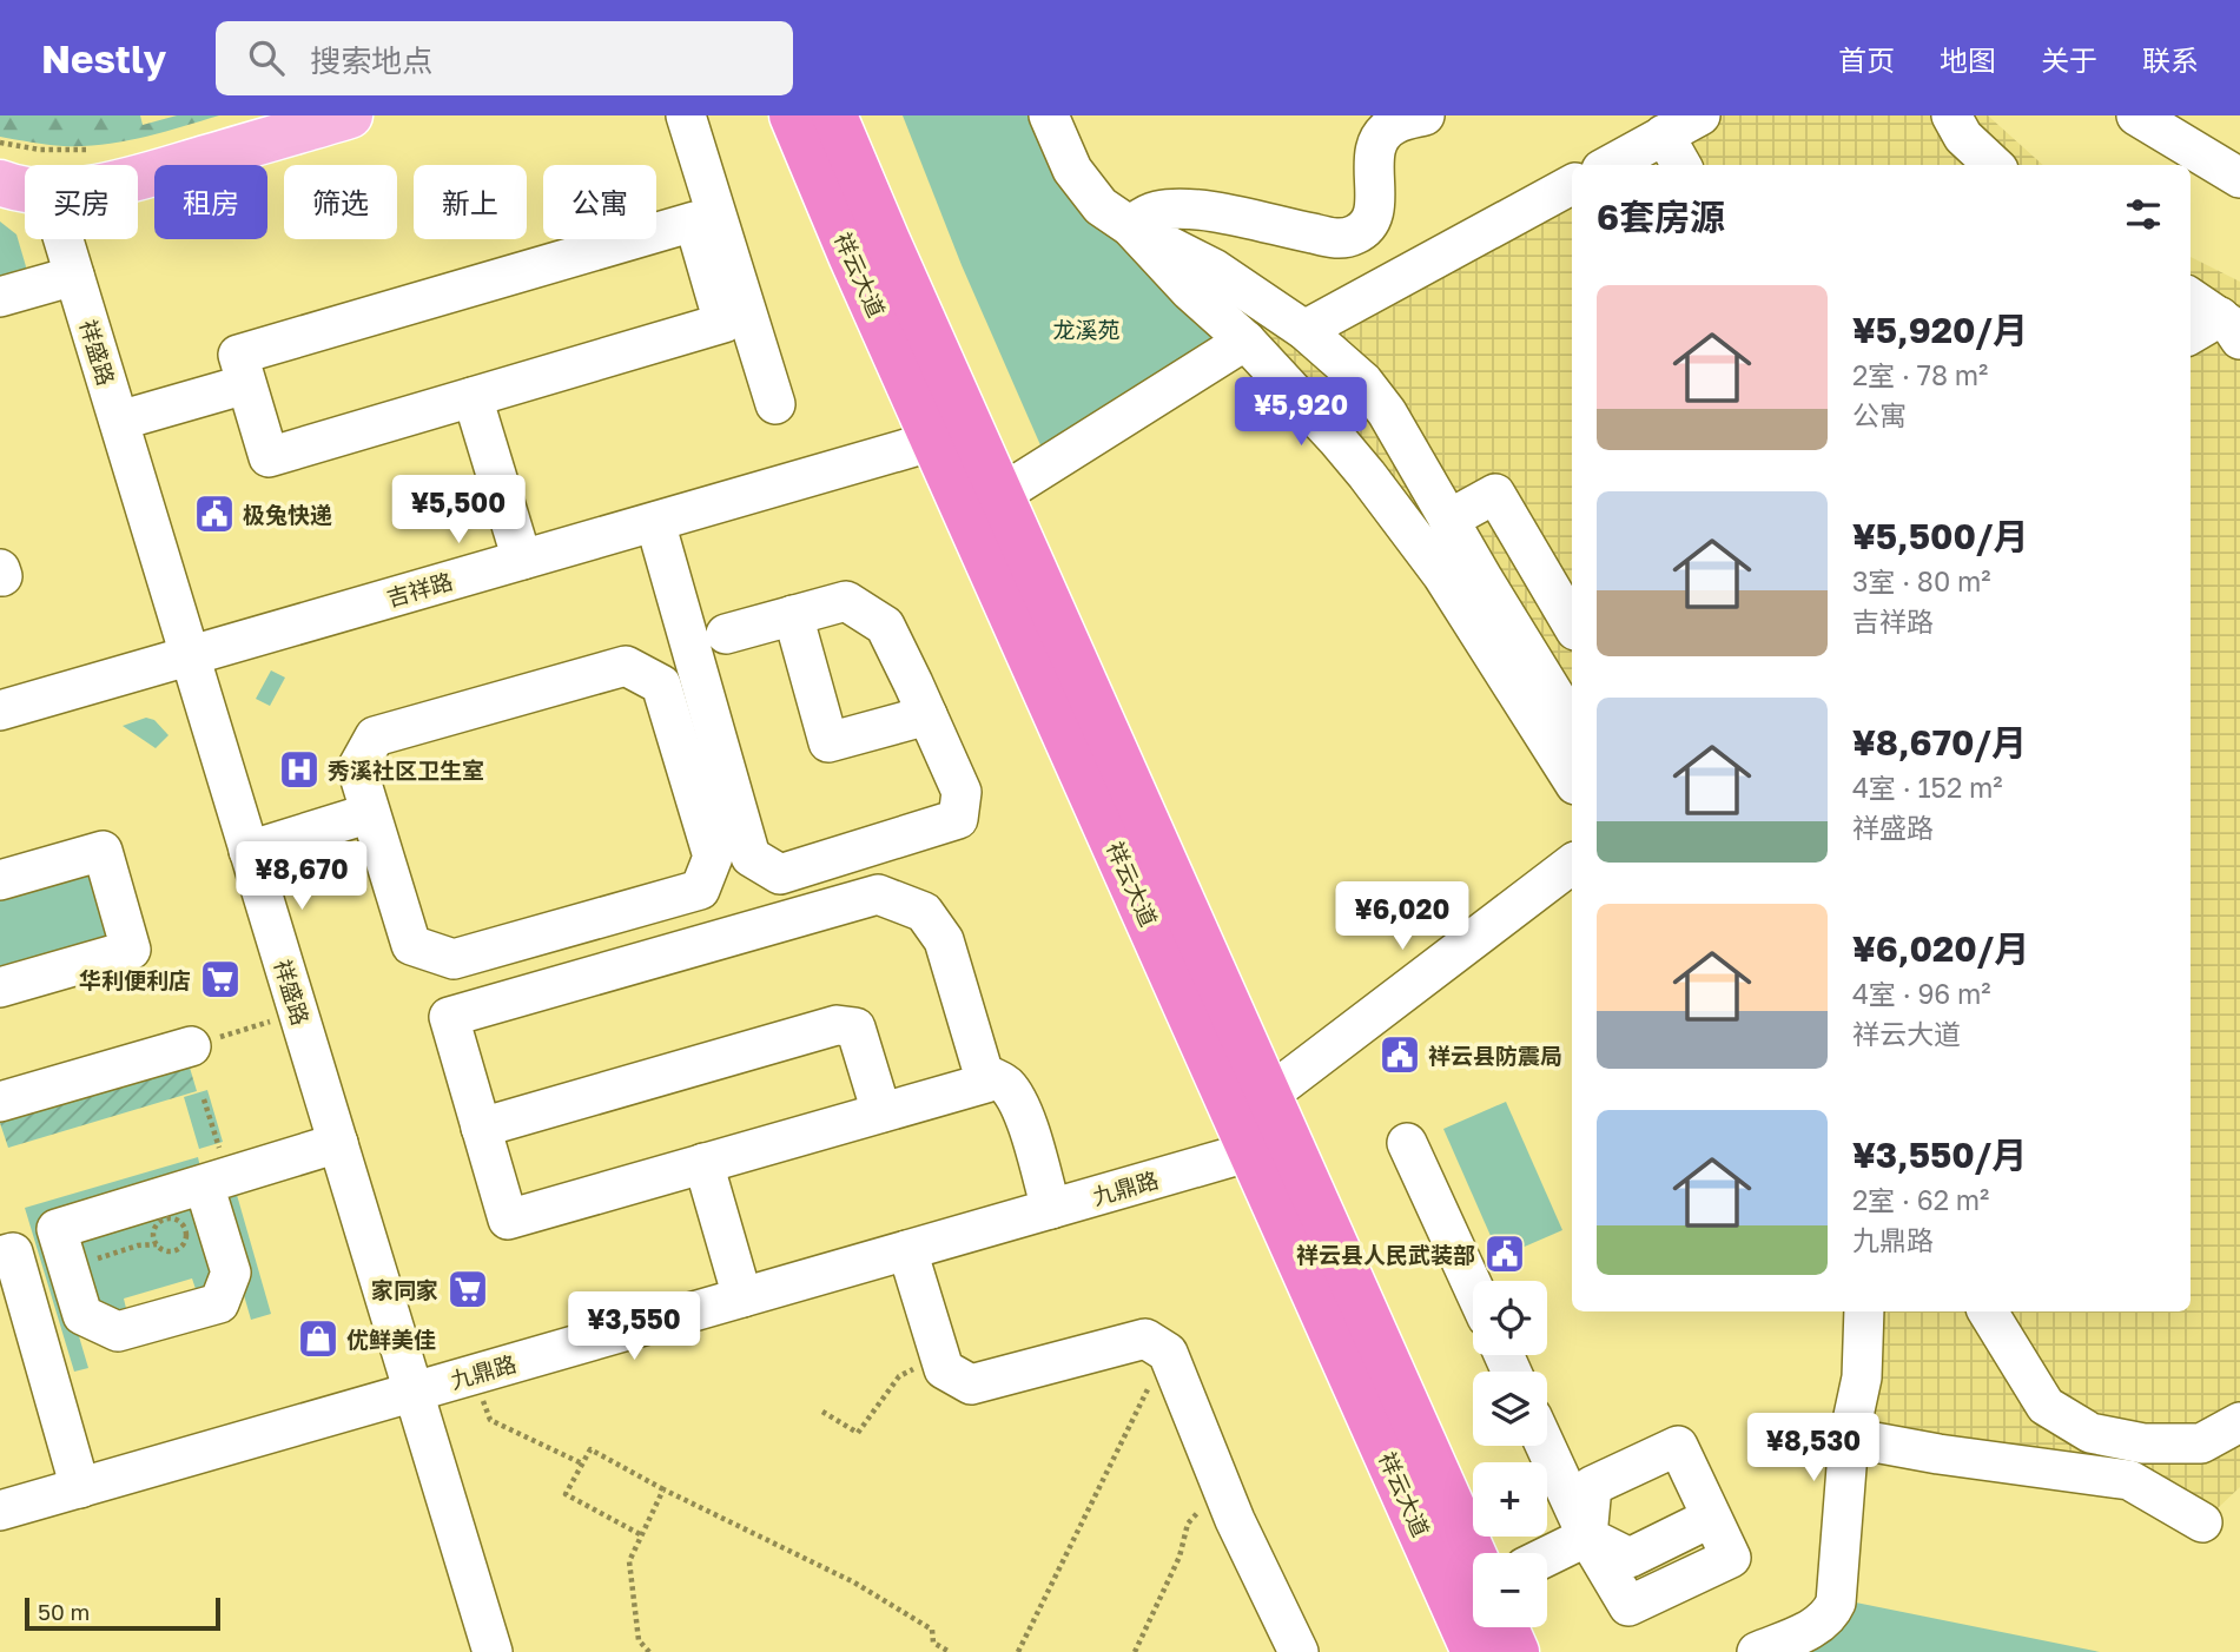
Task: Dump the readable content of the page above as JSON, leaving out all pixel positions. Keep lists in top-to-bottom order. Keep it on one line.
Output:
{"streets":{"highway":["祥云大道"],"street":["祥盛路","吉祥路","九鼎路"]},"crossings":[["祥云大道","吉祥路"],["祥云大道","九鼎路"],["祥盛路","吉祥路"],["祥盛路","九鼎路"]],"parks":["龙溪苑"],"places":{"public building":["极兔快递","祥云县防震局","祥云县人民武装部"],"hospital":["秀溪社区卫生室"],"supermarket":["华利便利店","家同家"],"shop":["优鲜美佳"]},"scale_bar":"50 m","page":{"header":"Nestly","search":"搜索地点","nav":["首页","地图","关于","联系"],"chip":["买房","租房","筛选","新上","公寓"],"heading":"6套房源","list":[{"name":"¥5,920/月","note":"2室 · 78 m² · 公寓"},{"name":"¥5,500/月","note":"3室 · 80 m² · 吉祥路"},{"name":"¥8,670/月","note":"4室 · 152 m² · 祥盛路"},{"name":"¥6,020/月","note":"4室 · 96 m² · 祥云大道"},{"name":"¥3,550/月","note":"2室 · 62 m² · 九鼎路"}],"price":["¥5,920","¥5,500","¥8,670","¥6,020","¥3,550","¥8,530"],"map_buttons":["+","−"],"scale":"50 m"}}
